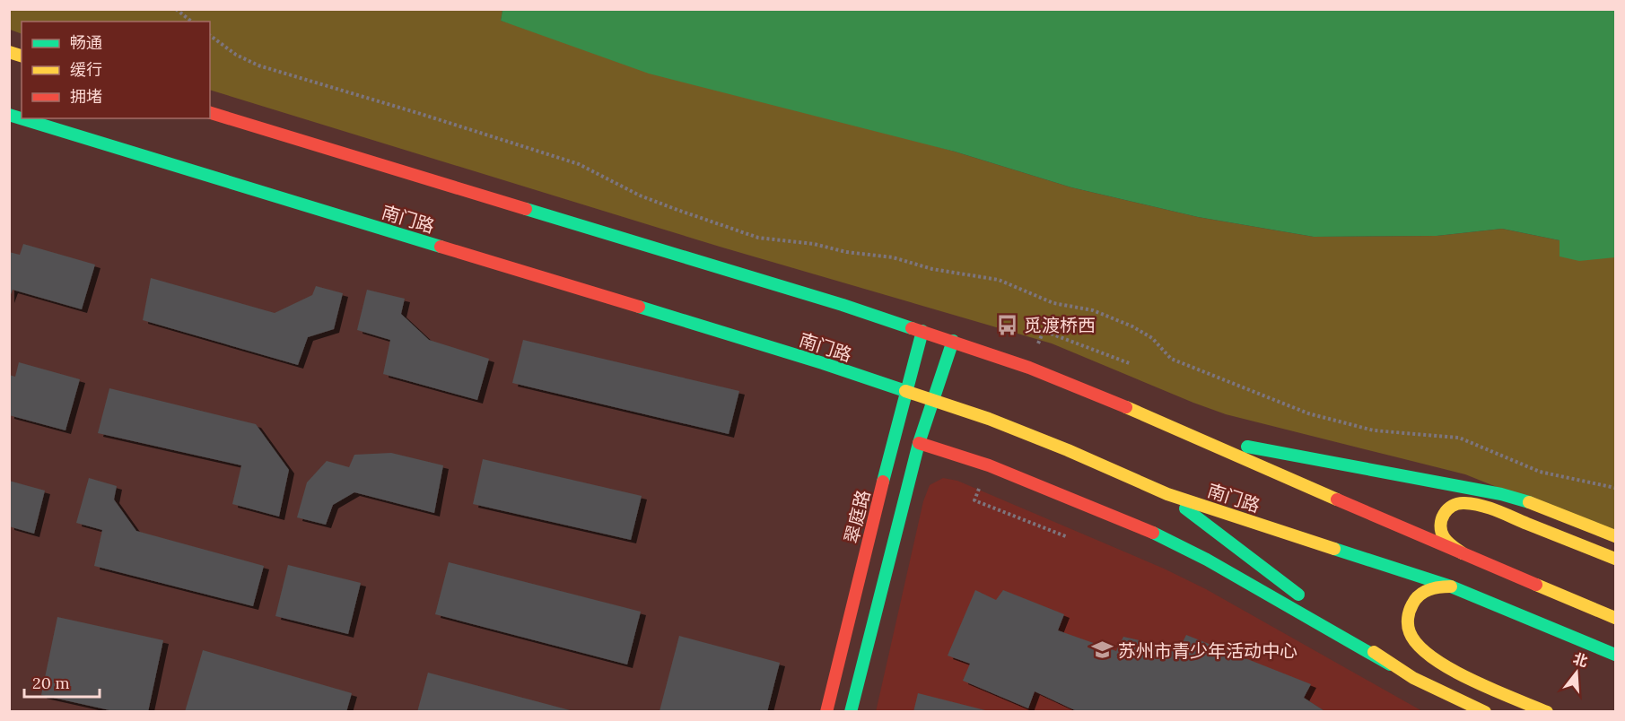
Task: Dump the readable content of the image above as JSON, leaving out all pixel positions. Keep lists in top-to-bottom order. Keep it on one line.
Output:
{"streets":{"main road":["南门路","翠庭路"]},"crossings":[["南门路","翠庭路"]],"places":{"bus stop":["觅渡桥西"],"school or university":["苏州市青少年活动中心"]},"legend":["畅通","缓行","拥堵"],"scale_bar":"20 m","north":"top"}
